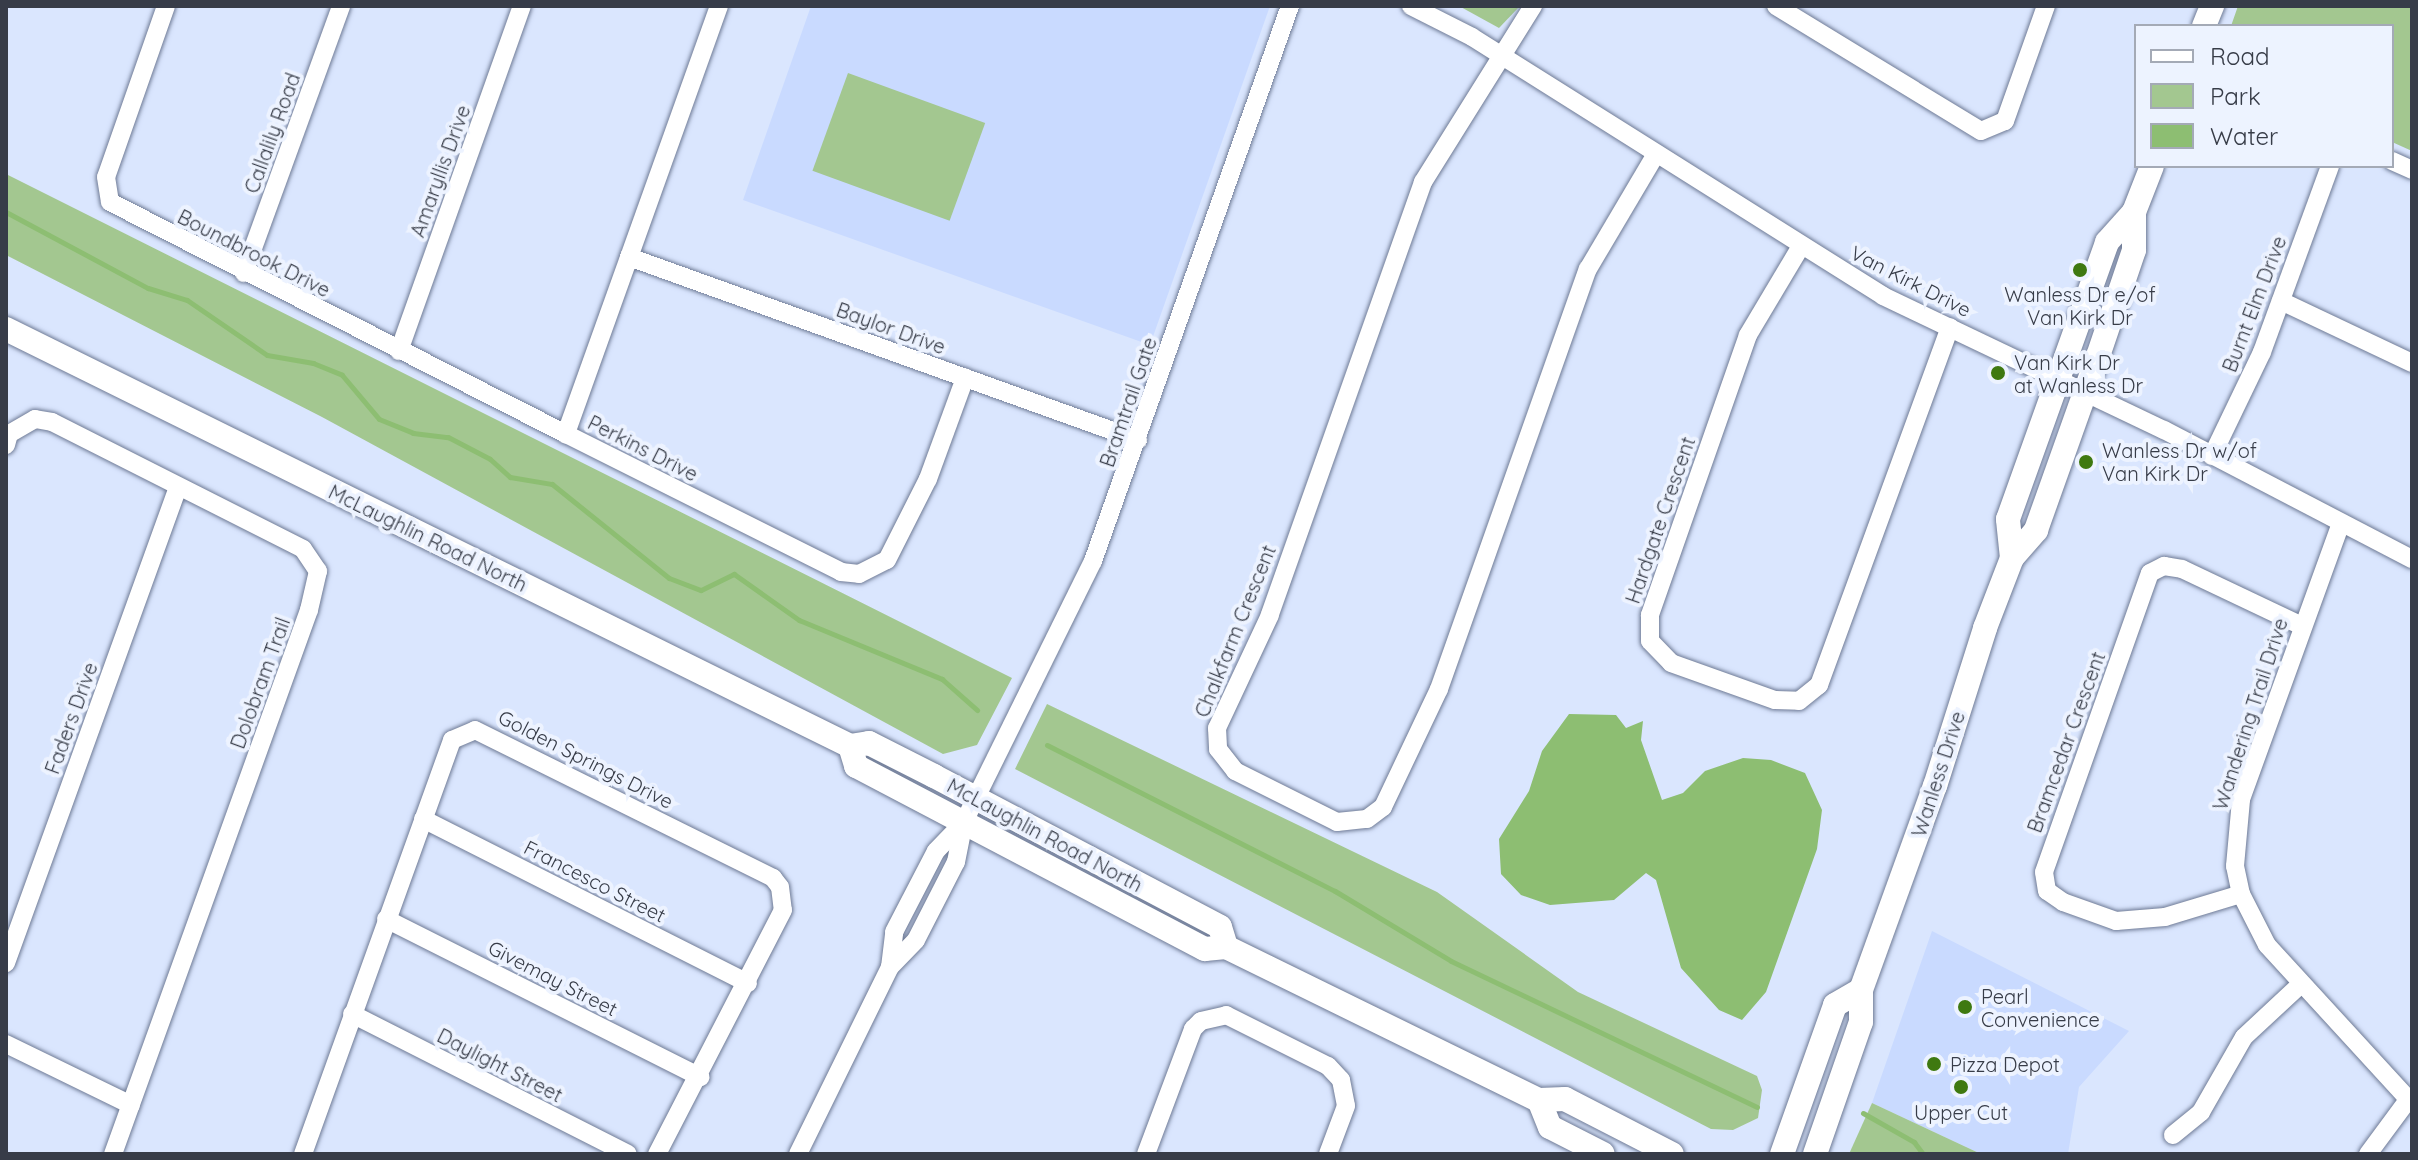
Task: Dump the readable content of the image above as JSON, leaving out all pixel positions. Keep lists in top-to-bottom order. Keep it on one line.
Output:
{"streets":{"main road":["McLaughlin Road North","Wanless Drive"],"street":["Callalily Road","Amaryllis Drive","Boundbrook Drive","Van Kirk Drive","Burnt Elm Drive","Baylor Drive","Bramtrail Gate","Perkins Drive","Hardgate Crescent","Chalkfarm Crescent","Dolobram Trail","Wandering Trail Drive","Faders Drive","Bramcedar Crescent","Golden Springs Drive","Francesco Street","Givemay Street","Daylight Street"]},"crossings":[["Callalily Road","Boundbrook Drive"],["Amaryllis Drive","Boundbrook Drive"],["Boundbrook Drive","Perkins Drive"],["Van Kirk Drive","Burnt Elm Drive"],["Van Kirk Drive","Hardgate Crescent"],["Van Kirk Drive","Chalkfarm Crescent"],["Van Kirk Drive","Wandering Trail Drive"],["Van Kirk Drive","Wanless Drive"],["Baylor Drive","Bramtrail Gate"],["Baylor Drive","Perkins Drive"],["Bramtrail Gate","McLaughlin Road North"],["Dolobram Trail","Faders Drive"],["Wandering Trail Drive","Bramcedar Crescent"],["Golden Springs Drive","Francesco Street"],["Golden Springs Drive","Givemay Street"],["Golden Springs Drive","Daylight Street"]],"places":["Wanless Dr e/of Van Kirk Dr","Van Kirk Dr at Wanless Dr","Wanless Dr w/of Van Kirk Dr","Pearl Convenience","Pizza Depot","Upper Cut"],"legend":["Road","Park","Water"]}
